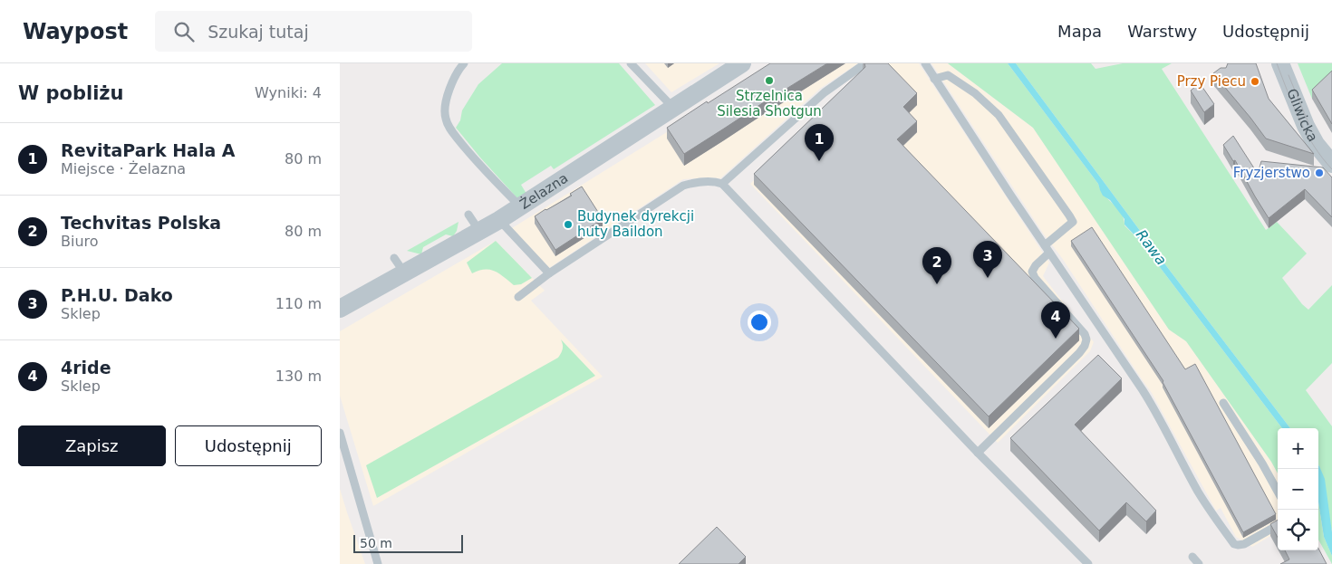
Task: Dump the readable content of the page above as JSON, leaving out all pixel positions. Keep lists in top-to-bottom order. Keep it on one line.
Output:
{"streets":{"street":["Gliwicka","Żelazna"]},"water":["Rawa"],"places":["Strzelnica Silesia Shotgun","Przy Piecu","Fryzjerstwo","Budynek dyrekcji huty Baildon"],"scale_bar":"50 m","page":{"header":"Waypost","search":"Szukaj tutaj","nav":["Mapa","Warstwy","Udostępnij"],"heading":["W pobliżu","Wyniki: 4"],"list":[{"mark":"1","name":"RevitaPark Hala A","note":"Miejsce · Żelazna","value":"80 m"},{"mark":"2","name":"Techvitas Polska","note":"Biuro","value":"80 m"},{"mark":"3","name":"P.H.U. Dako","note":"Sklep","value":"110 m"},{"mark":"4","name":"4ride","note":"Sklep","value":"130 m"}],"pins":["1","3","2","4"],"buttons":["Zapisz","Udostępnij"],"map_buttons":["+","−"],"scale":"50 m"}}
